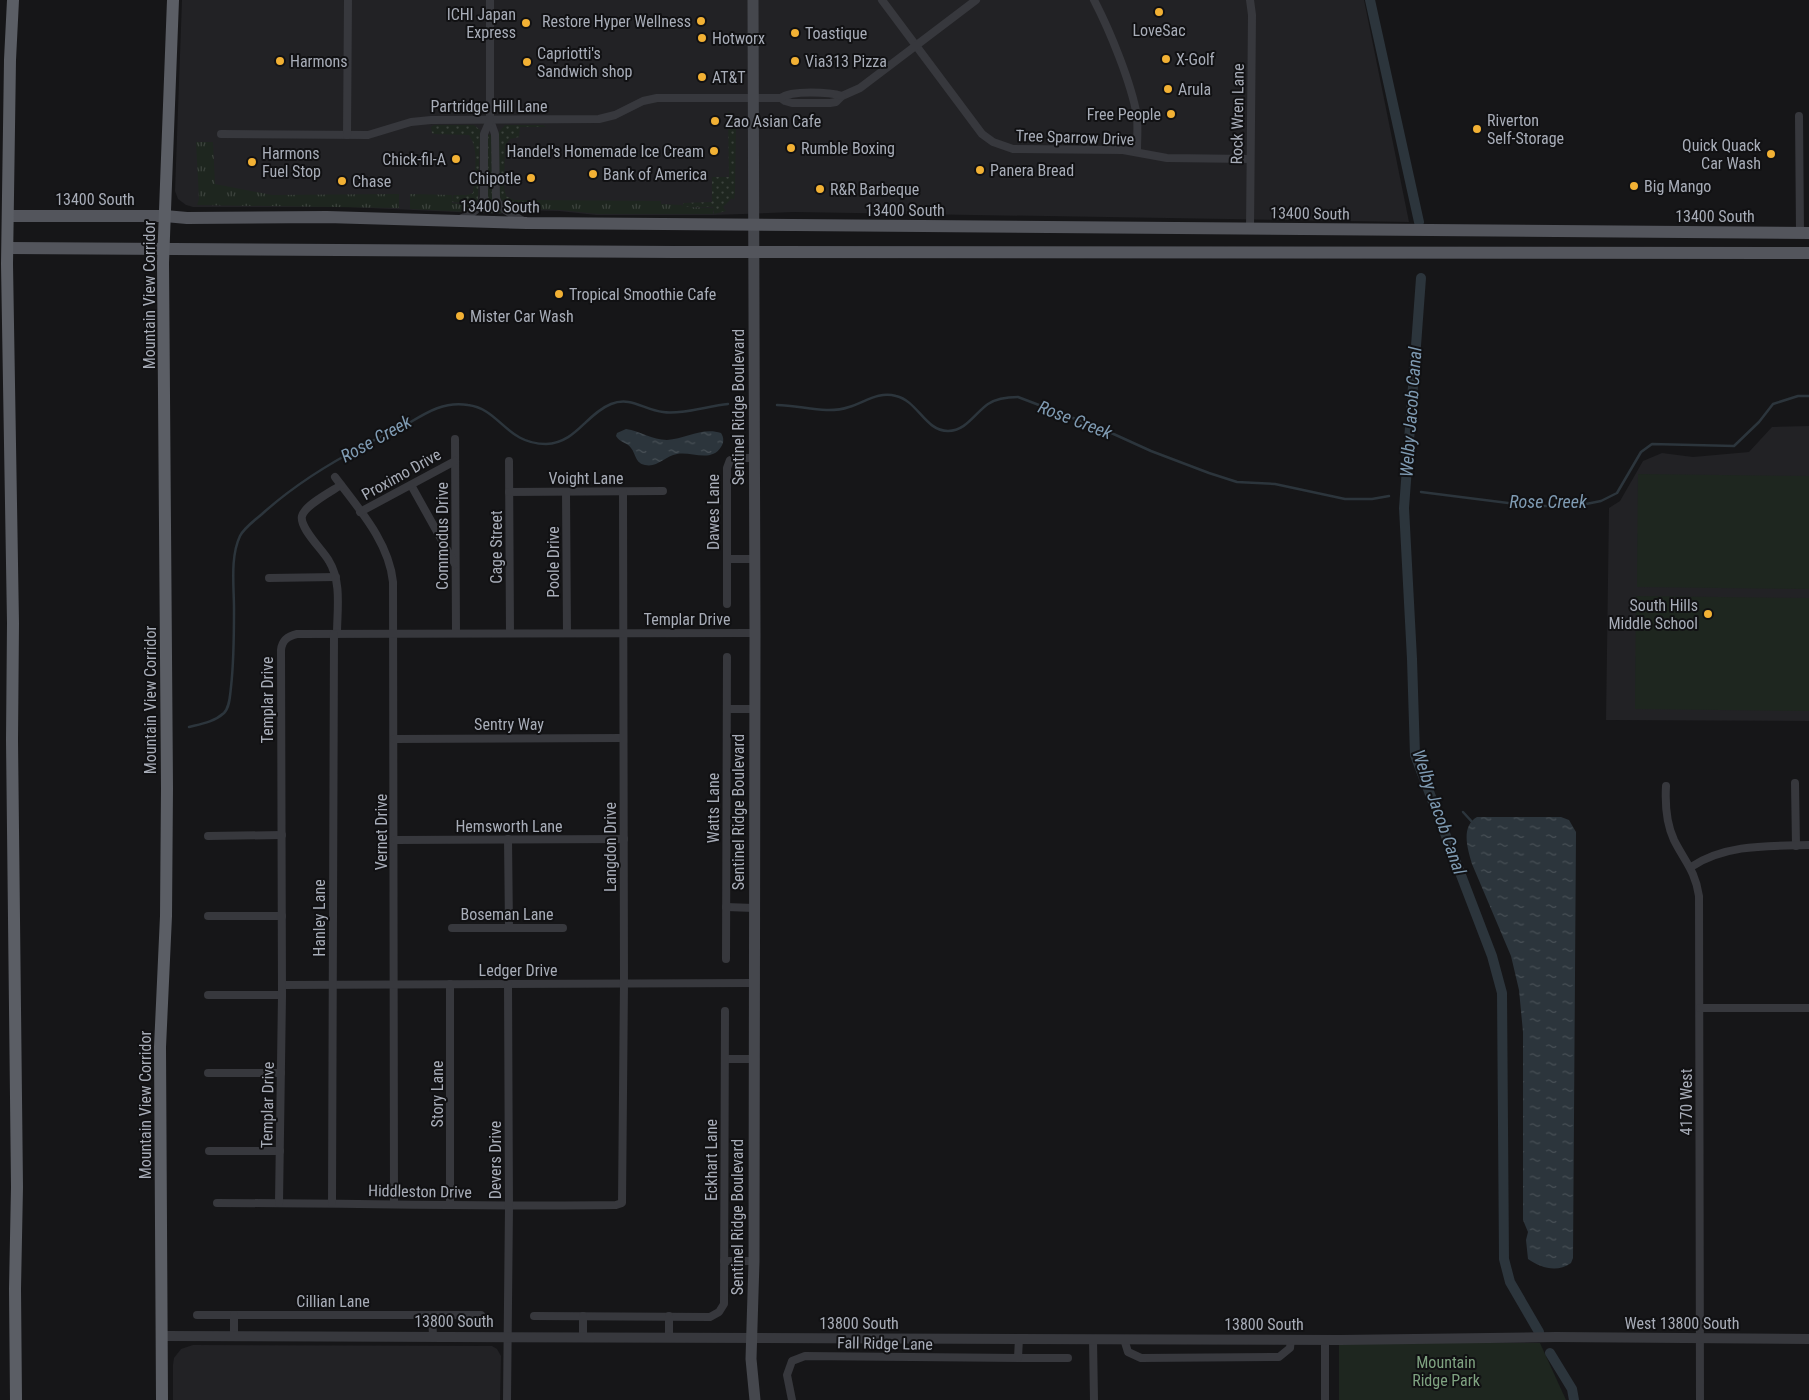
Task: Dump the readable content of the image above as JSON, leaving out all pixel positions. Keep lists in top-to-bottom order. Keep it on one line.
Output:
{"streets":{"highway":["Mountain View Corridor"],"main road":["13400 South","Sentinel Ridge Boulevard"],"street":["Partridge Hill Lane","Rock Wren Lane","Tree Sparrow Drive","Proximo Drive","Voight Lane","Dawes Lane","Commodus Drive","Cage Street","Poole Drive","Templar Drive","Sentry Way","Watts Lane","Hemsworth Lane","Vernet Drive","Langdon Drive","Boseman Lane","Hanley Lane","Ledger Drive","Story Lane","4170 West","Devers Drive","Eckhart Lane","Hiddleston Drive","Cillian Lane","13800 South","West 13800 South","Fall Ridge Lane"]},"crossings":[["Partridge Hill Lane","Sentinel Ridge Boulevard"],["Rock Wren Lane","Tree Sparrow Drive"],["Rock Wren Lane","13400 South"],["13400 South","Mountain View Corridor"],["13400 South","Sentinel Ridge Boulevard"],["Mountain View Corridor","13800 South"],["Sentinel Ridge Boulevard","Dawes Lane"],["Sentinel Ridge Boulevard","Templar Drive"],["Sentinel Ridge Boulevard","Ledger Drive"],["Sentinel Ridge Boulevard","13800 South"],["Proximo Drive","Commodus Drive"],["Proximo Drive","Vernet Drive"],["Voight Lane","Cage Street"],["Voight Lane","Poole Drive"],["Voight Lane","Langdon Drive"],["Commodus Drive","Templar Drive"],["Cage Street","Templar Drive"],["Poole Drive","Templar Drive"],["Templar Drive","Vernet Drive"],["Templar Drive","Langdon Drive"],["Templar Drive","Hanley Lane"],["Templar Drive","Ledger Drive"],["Templar Drive","Hiddleston Drive"],["Sentry Way","Vernet Drive"],["Sentry Way","Langdon Drive"],["Hemsworth Lane","Vernet Drive"],["Hemsworth Lane","Langdon Drive"],["Vernet Drive","Hanley Lane"],["Vernet Drive","Ledger Drive"],["Vernet Drive","Hiddleston Drive"],["Langdon Drive","Ledger Drive"],["Langdon Drive","Hiddleston Drive"],["Hanley Lane","Ledger Drive"],["Hanley Lane","Hiddleston Drive"],["Ledger Drive","Story Lane"],["Ledger Drive","Devers Drive"],["Story Lane","Hiddleston Drive"],["4170 West","West 13800 South"],["Devers Drive","Hiddleston Drive"],["Devers Drive","13800 South"],["13800 South","West 13800 South"]],"water":["Welby Jacob Canal","Rose Creek"],"parks":["Mountain Ridge Park"],"places":["LoveSac","Restore Hyper Wellness","ICHI Japan Express","Toastique","Hotworx","X-Golf","Harmons","Via313 Pizza","Capriotti's Sandwich shop","AT&T","Arula","Free People","Zao Asian Cafe","Riverton Self-Storage","Rumble Boxing","Handel's Homemade Ice Cream","Quick Quack Car Wash","Chick-fil-A","Harmons Fuel Stop","Panera Bread","Bank of America","Chipotle","Chase","Big Mango","R&R Barbeque","Tropical Smoothie Cafe","Mister Car Wash","South Hills Middle School"]}
